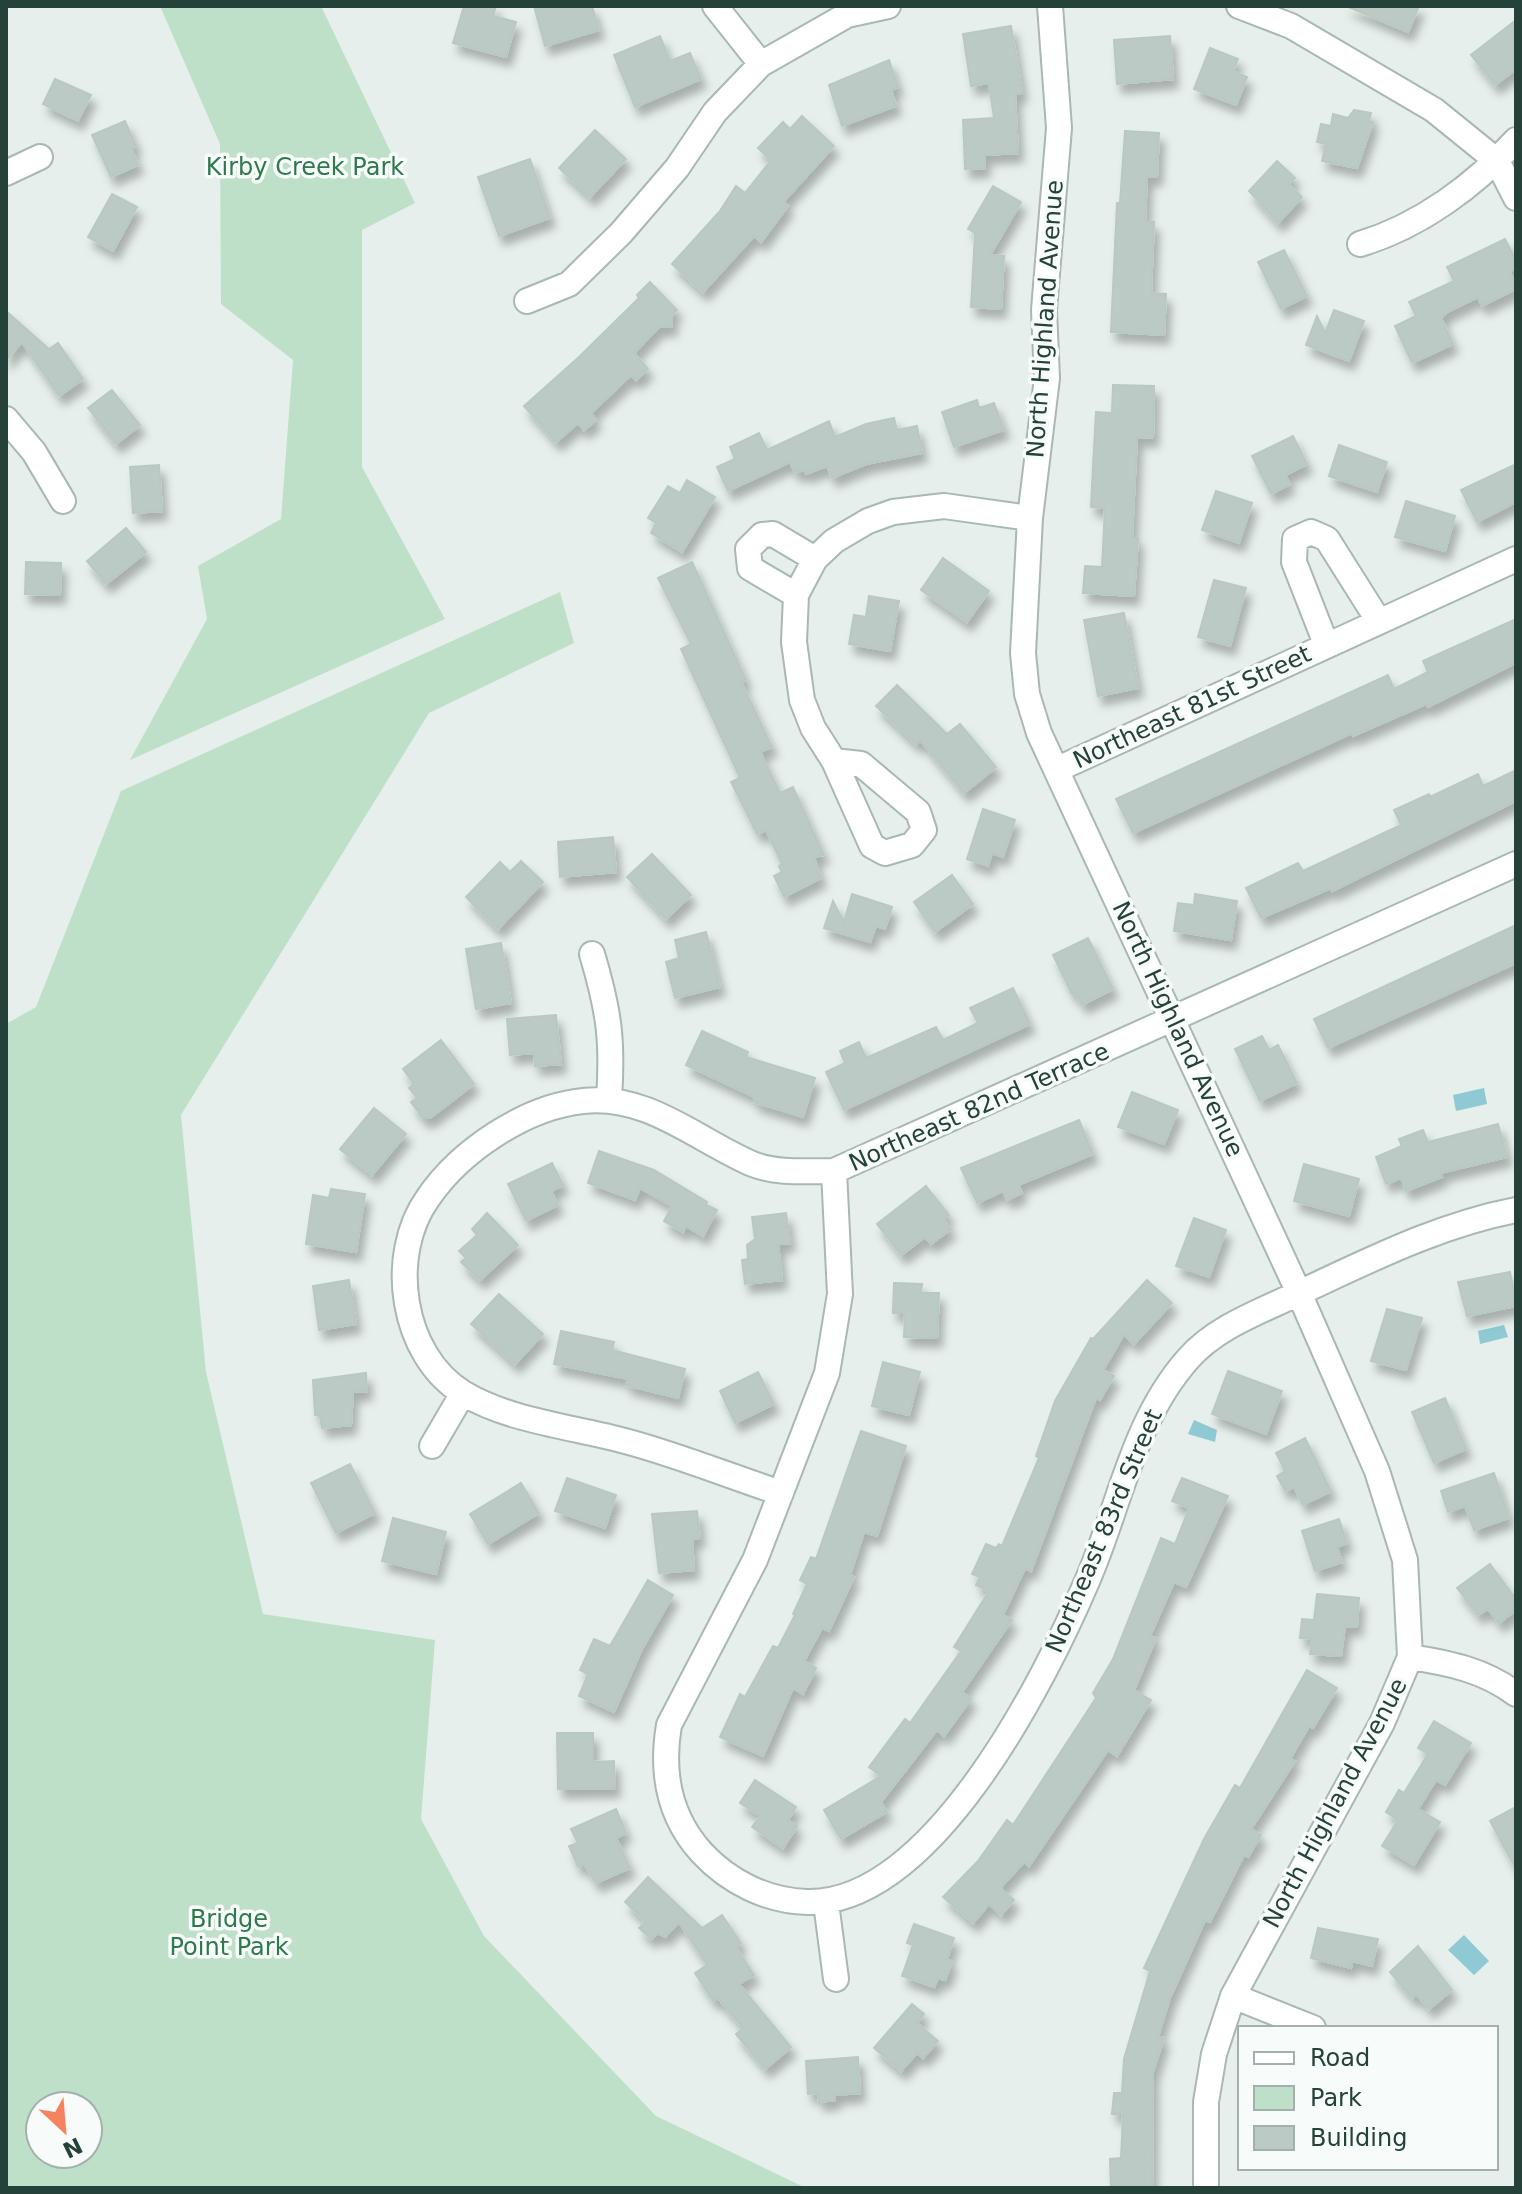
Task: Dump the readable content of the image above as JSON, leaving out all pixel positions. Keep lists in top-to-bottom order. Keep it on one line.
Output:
{"streets":{"street":["North Highland Avenue","Northeast 81st Street","Northeast 82nd Terrace","Northeast 83rd Street"]},"crossings":[["North Highland Avenue","Northeast 81st Street"],["North Highland Avenue","Northeast 82nd Terrace"],["North Highland Avenue","Northeast 83rd Street"]],"parks":["Kirby Creek Park","Bridge Point Park"],"legend":["Road","Park","Building"],"north":"bottom right"}
